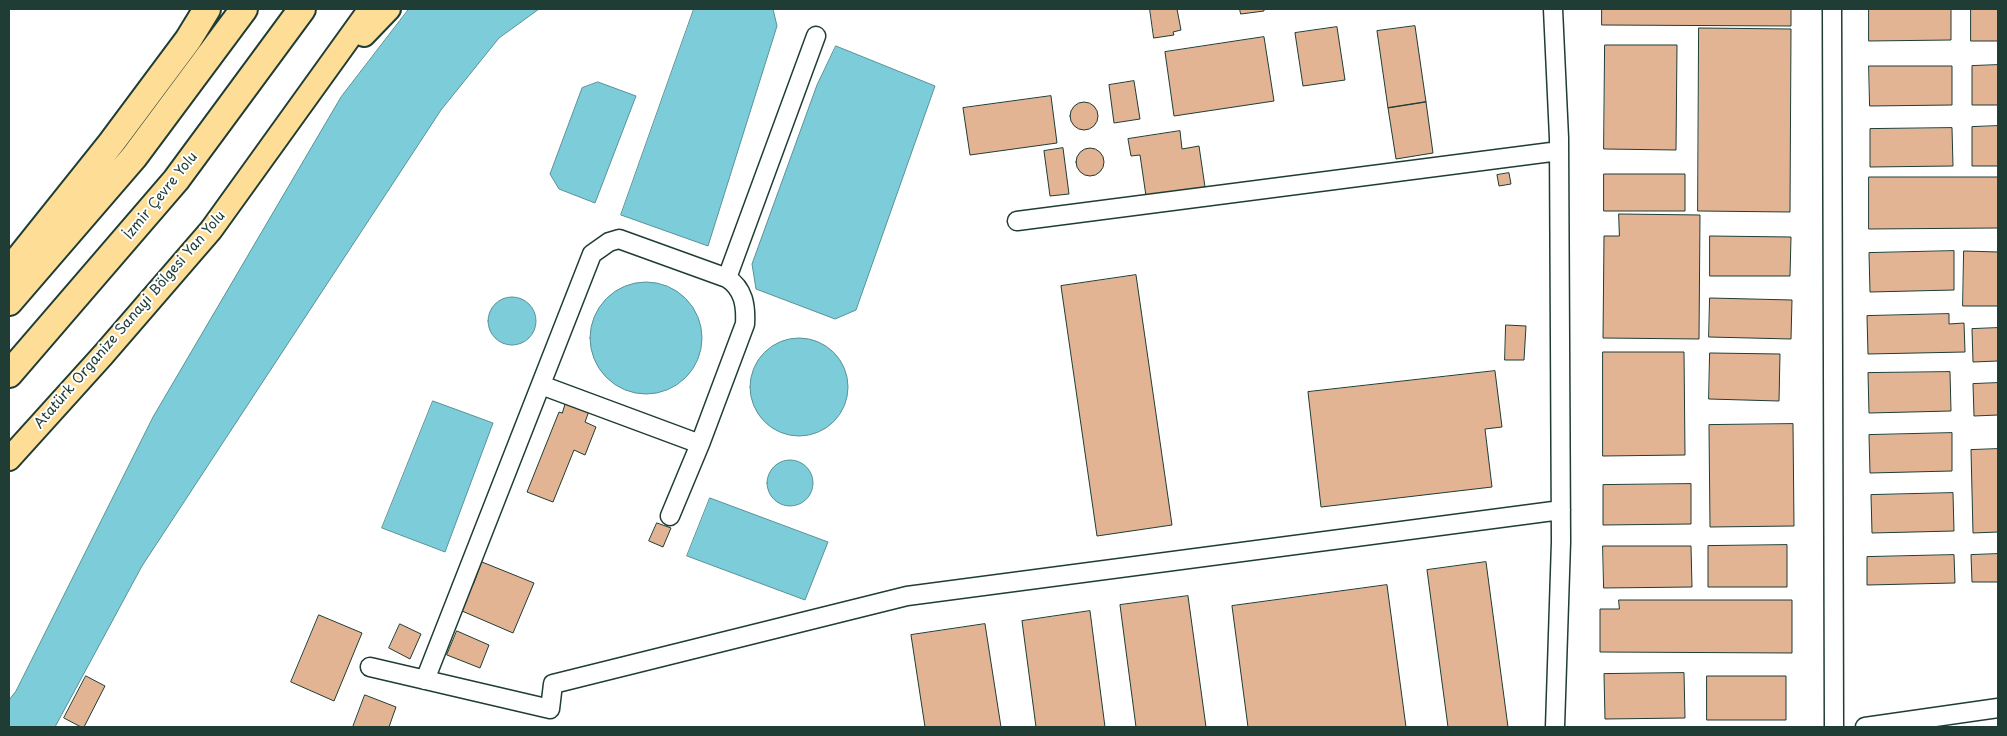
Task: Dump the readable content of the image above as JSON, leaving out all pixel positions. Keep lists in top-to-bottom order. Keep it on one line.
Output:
{"streets":{"highway":["İzmir Çevre Yolu"],"main road":["Atatürk Organize Sanayi Bölgesi Yan Yolu"]}}
